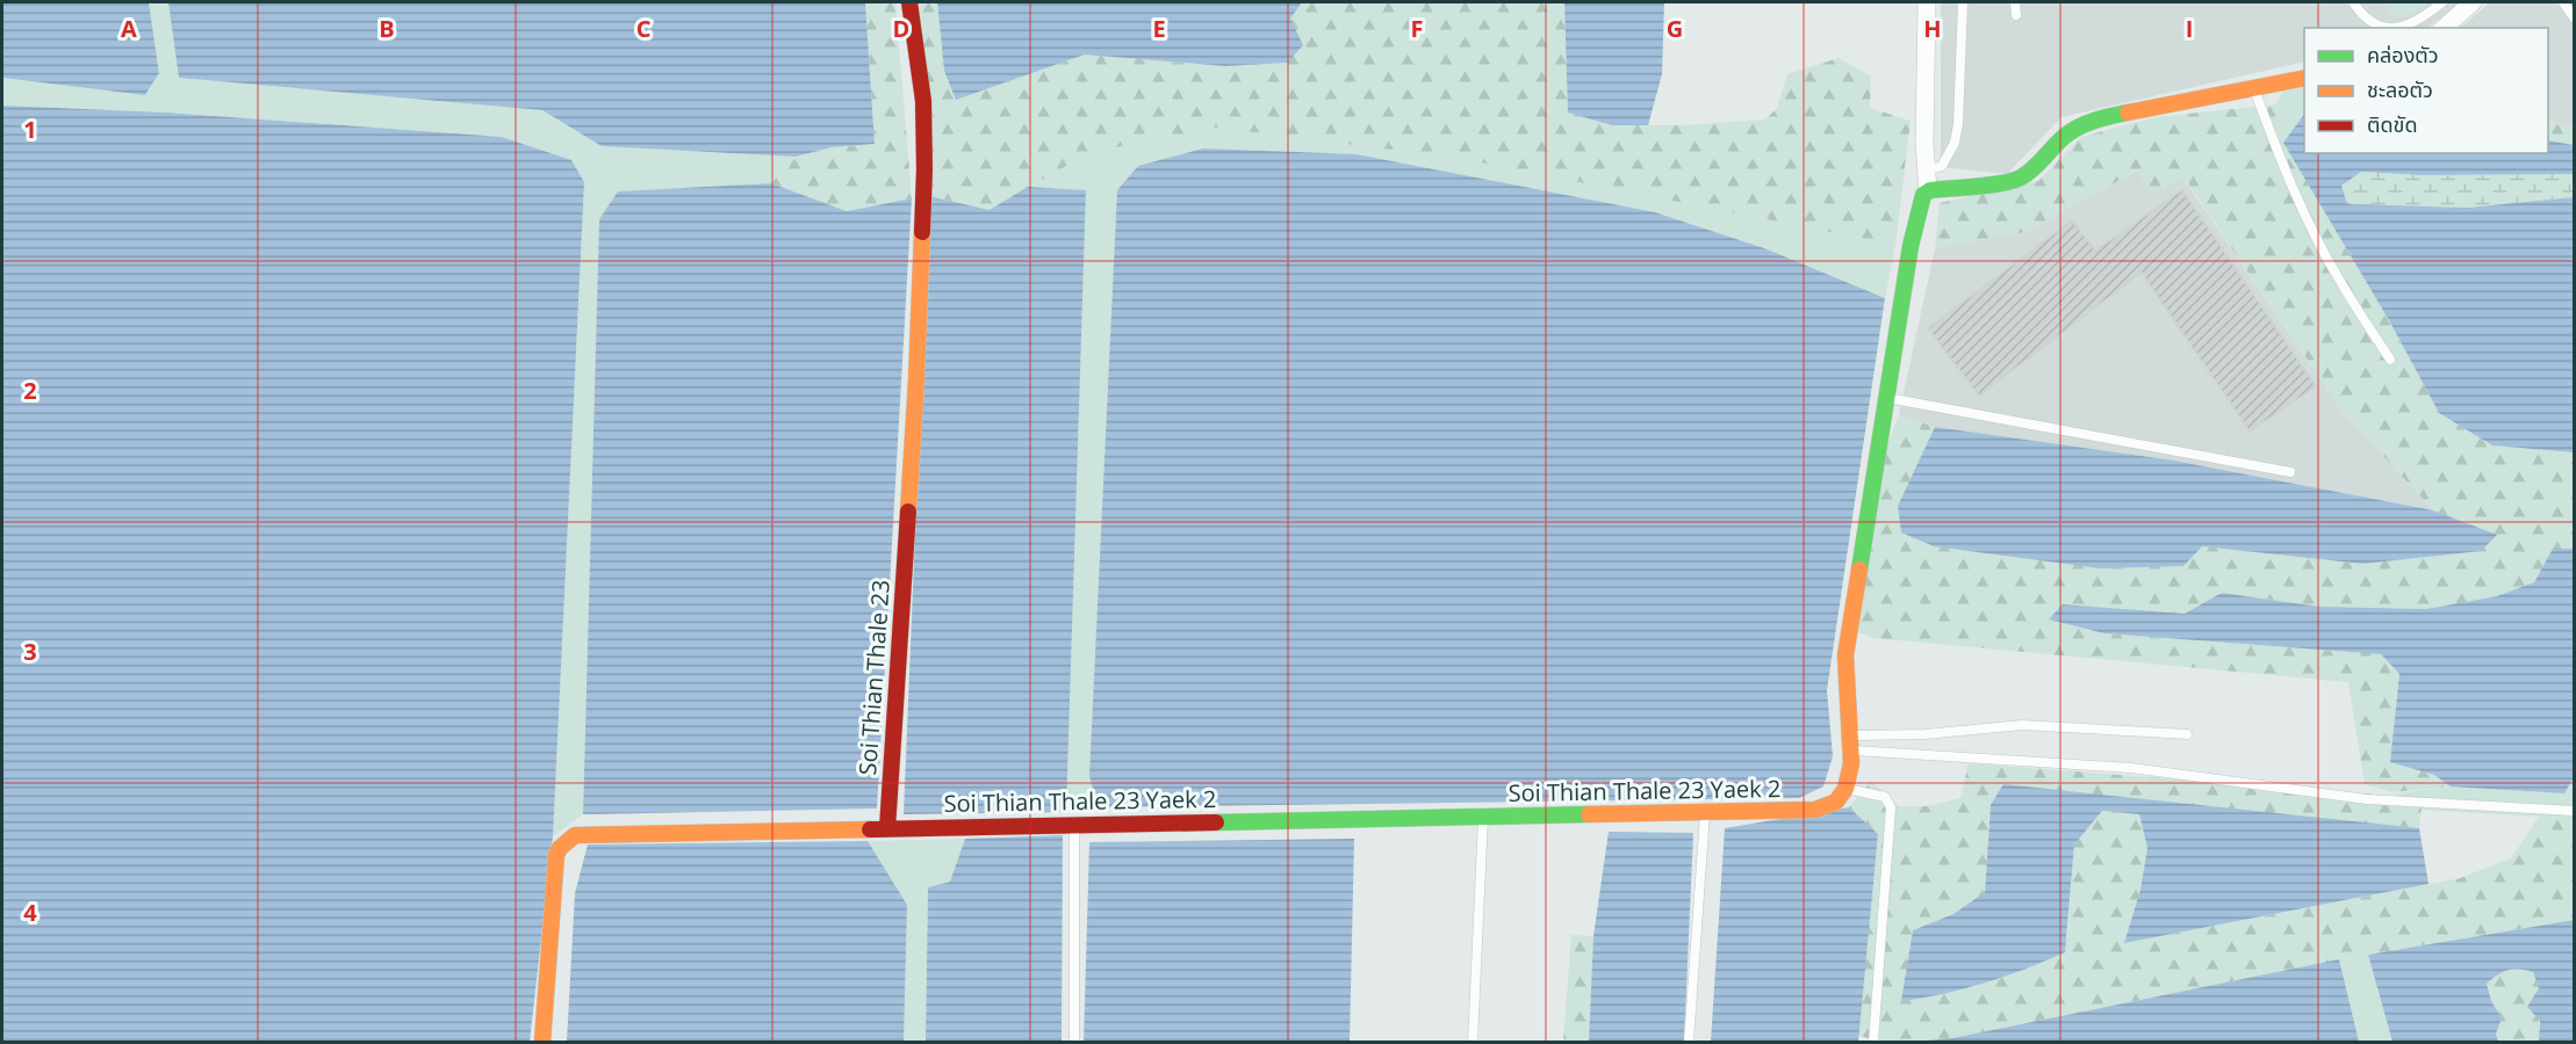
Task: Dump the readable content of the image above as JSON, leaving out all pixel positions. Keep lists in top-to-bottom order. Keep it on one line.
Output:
{"streets":{"street":["Soi Thian Thale 23","Soi Thian Thale 23 Yaek 2"]},"crossings":[["Soi Thian Thale 23","Soi Thian Thale 23 Yaek 2"]],"legend":["คล่องตัว","ชะลอตัว","ติดขัด"],"grid":{"columns":["A","B","C","D","E","F","G","H","I"],"rows":["1","2","3","4"]}}
